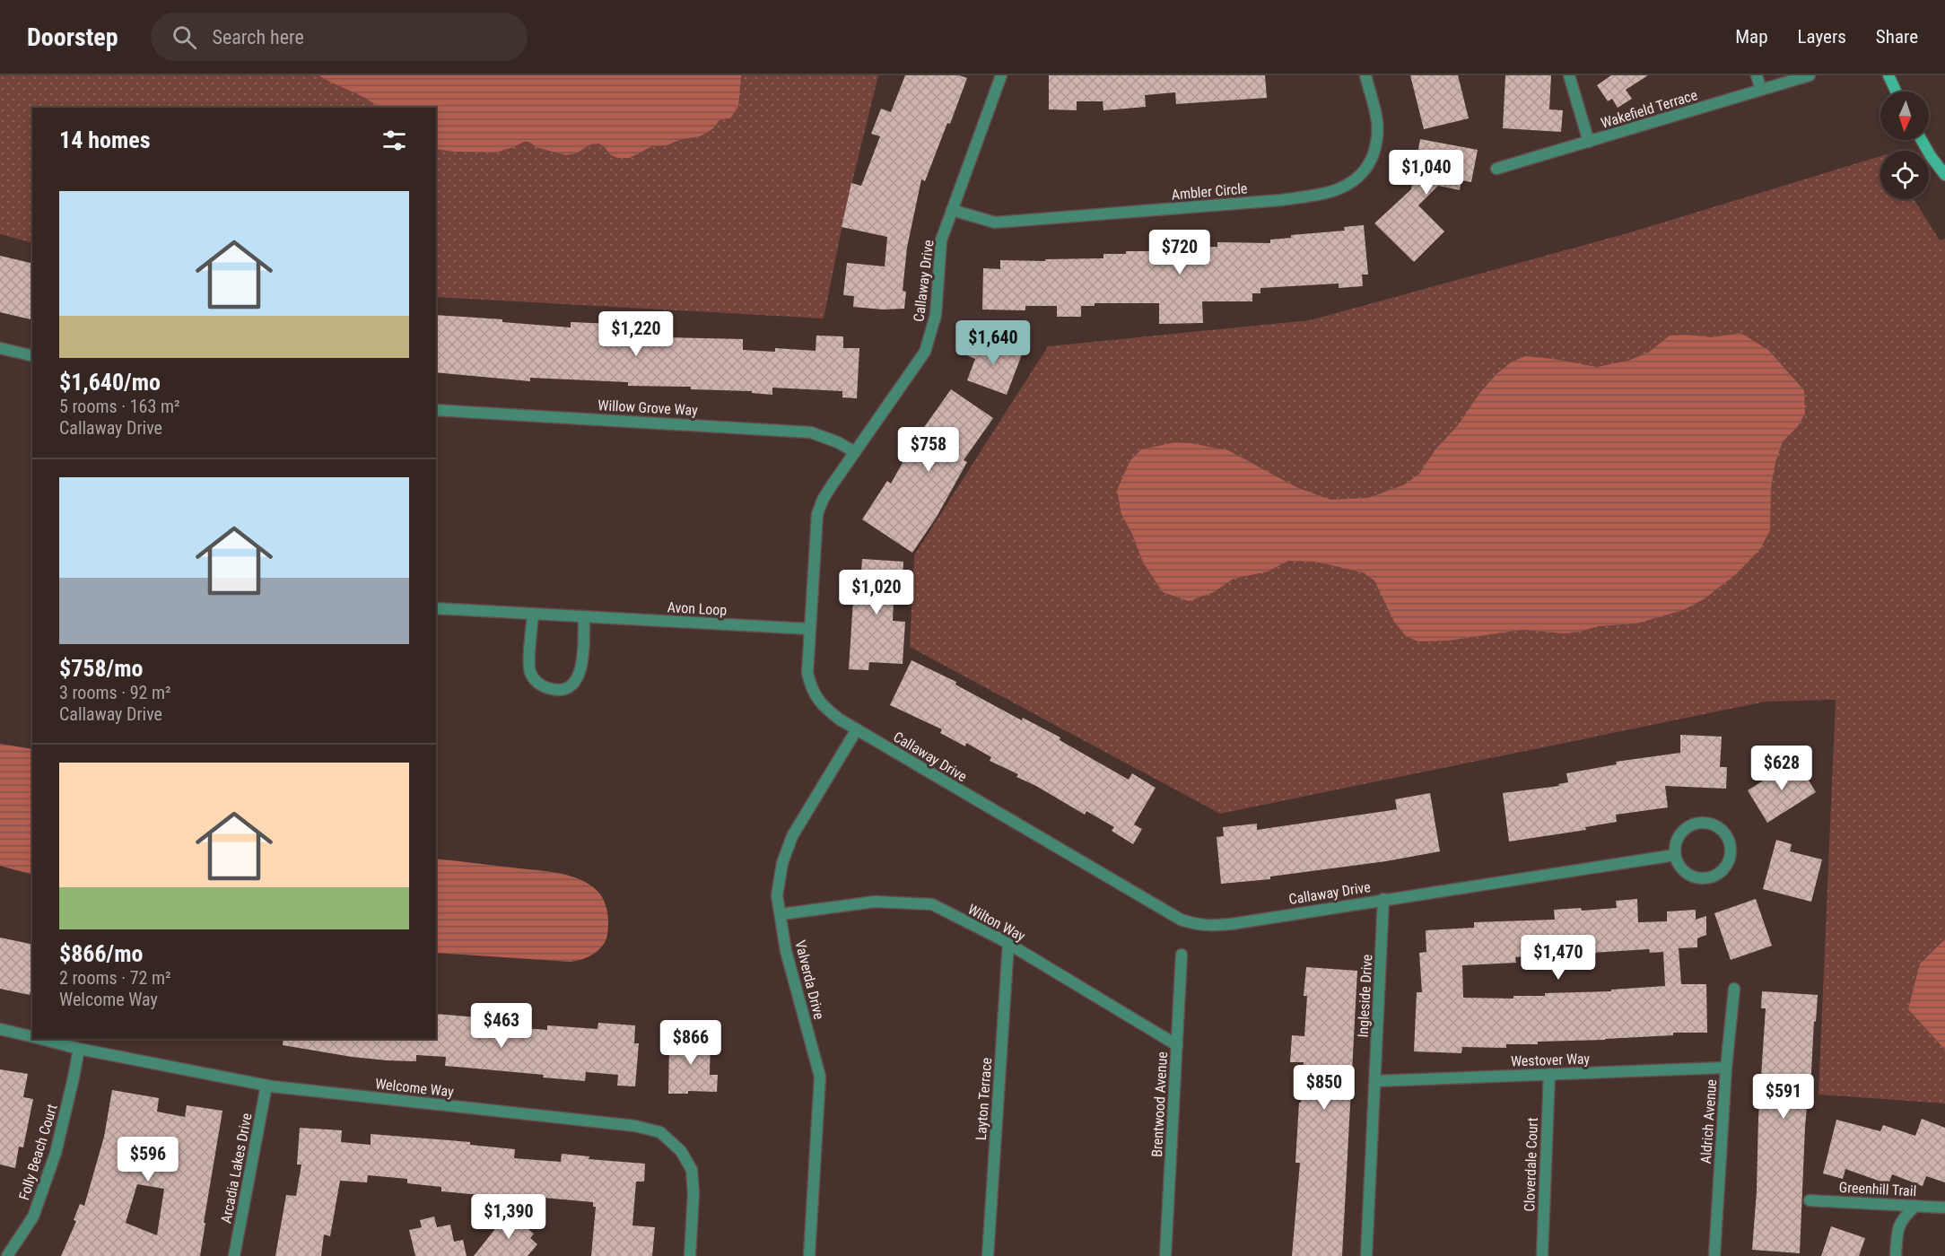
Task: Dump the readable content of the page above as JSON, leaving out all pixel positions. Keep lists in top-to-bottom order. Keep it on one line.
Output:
{"streets":{"street":["Wakefield Terrace","Ambler Circle","Callaway Drive","Willow Grove Way","Avon Loop","Wilton Way","Valverda Drive","Ingleside Drive","Westover Way","Welcome Way","Layton Terrace","Brentwood Avenue","Aldrich Avenue","Folly Beach Court","Cloverdale Court","Arcadia Lakes Drive","Greenhill Trail"]},"crossings":[["Ambler Circle","Callaway Drive"],["Callaway Drive","Willow Grove Way"],["Callaway Drive","Avon Loop"],["Callaway Drive","Valverda Drive"],["Callaway Drive","Ingleside Drive"],["Wilton Way","Valverda Drive"],["Wilton Way","Layton Terrace"],["Wilton Way","Brentwood Avenue"],["Ingleside Drive","Westover Way"],["Westover Way","Aldrich Avenue"],["Westover Way","Cloverdale Court"],["Welcome Way","Folly Beach Court"],["Welcome Way","Arcadia Lakes Drive"]],"north":"bottom","page":{"header":"Doorstep","search":"Search here","nav":["Map","Layers","Share"],"heading":"14 homes","price":["$1,040","$720","$1,220","$1,640","$758","$1,020","$628","$1,470","$463","$866","$850","$591","$596","$1,390"],"list":[{"name":"$1,640/mo","note":"5 rooms · 163 m² · Callaway Drive"},{"name":"$758/mo","note":"3 rooms · 92 m² · Callaway Drive"},{"name":"$866/mo","note":"2 rooms · 72 m² · Welcome Way"}]}}
